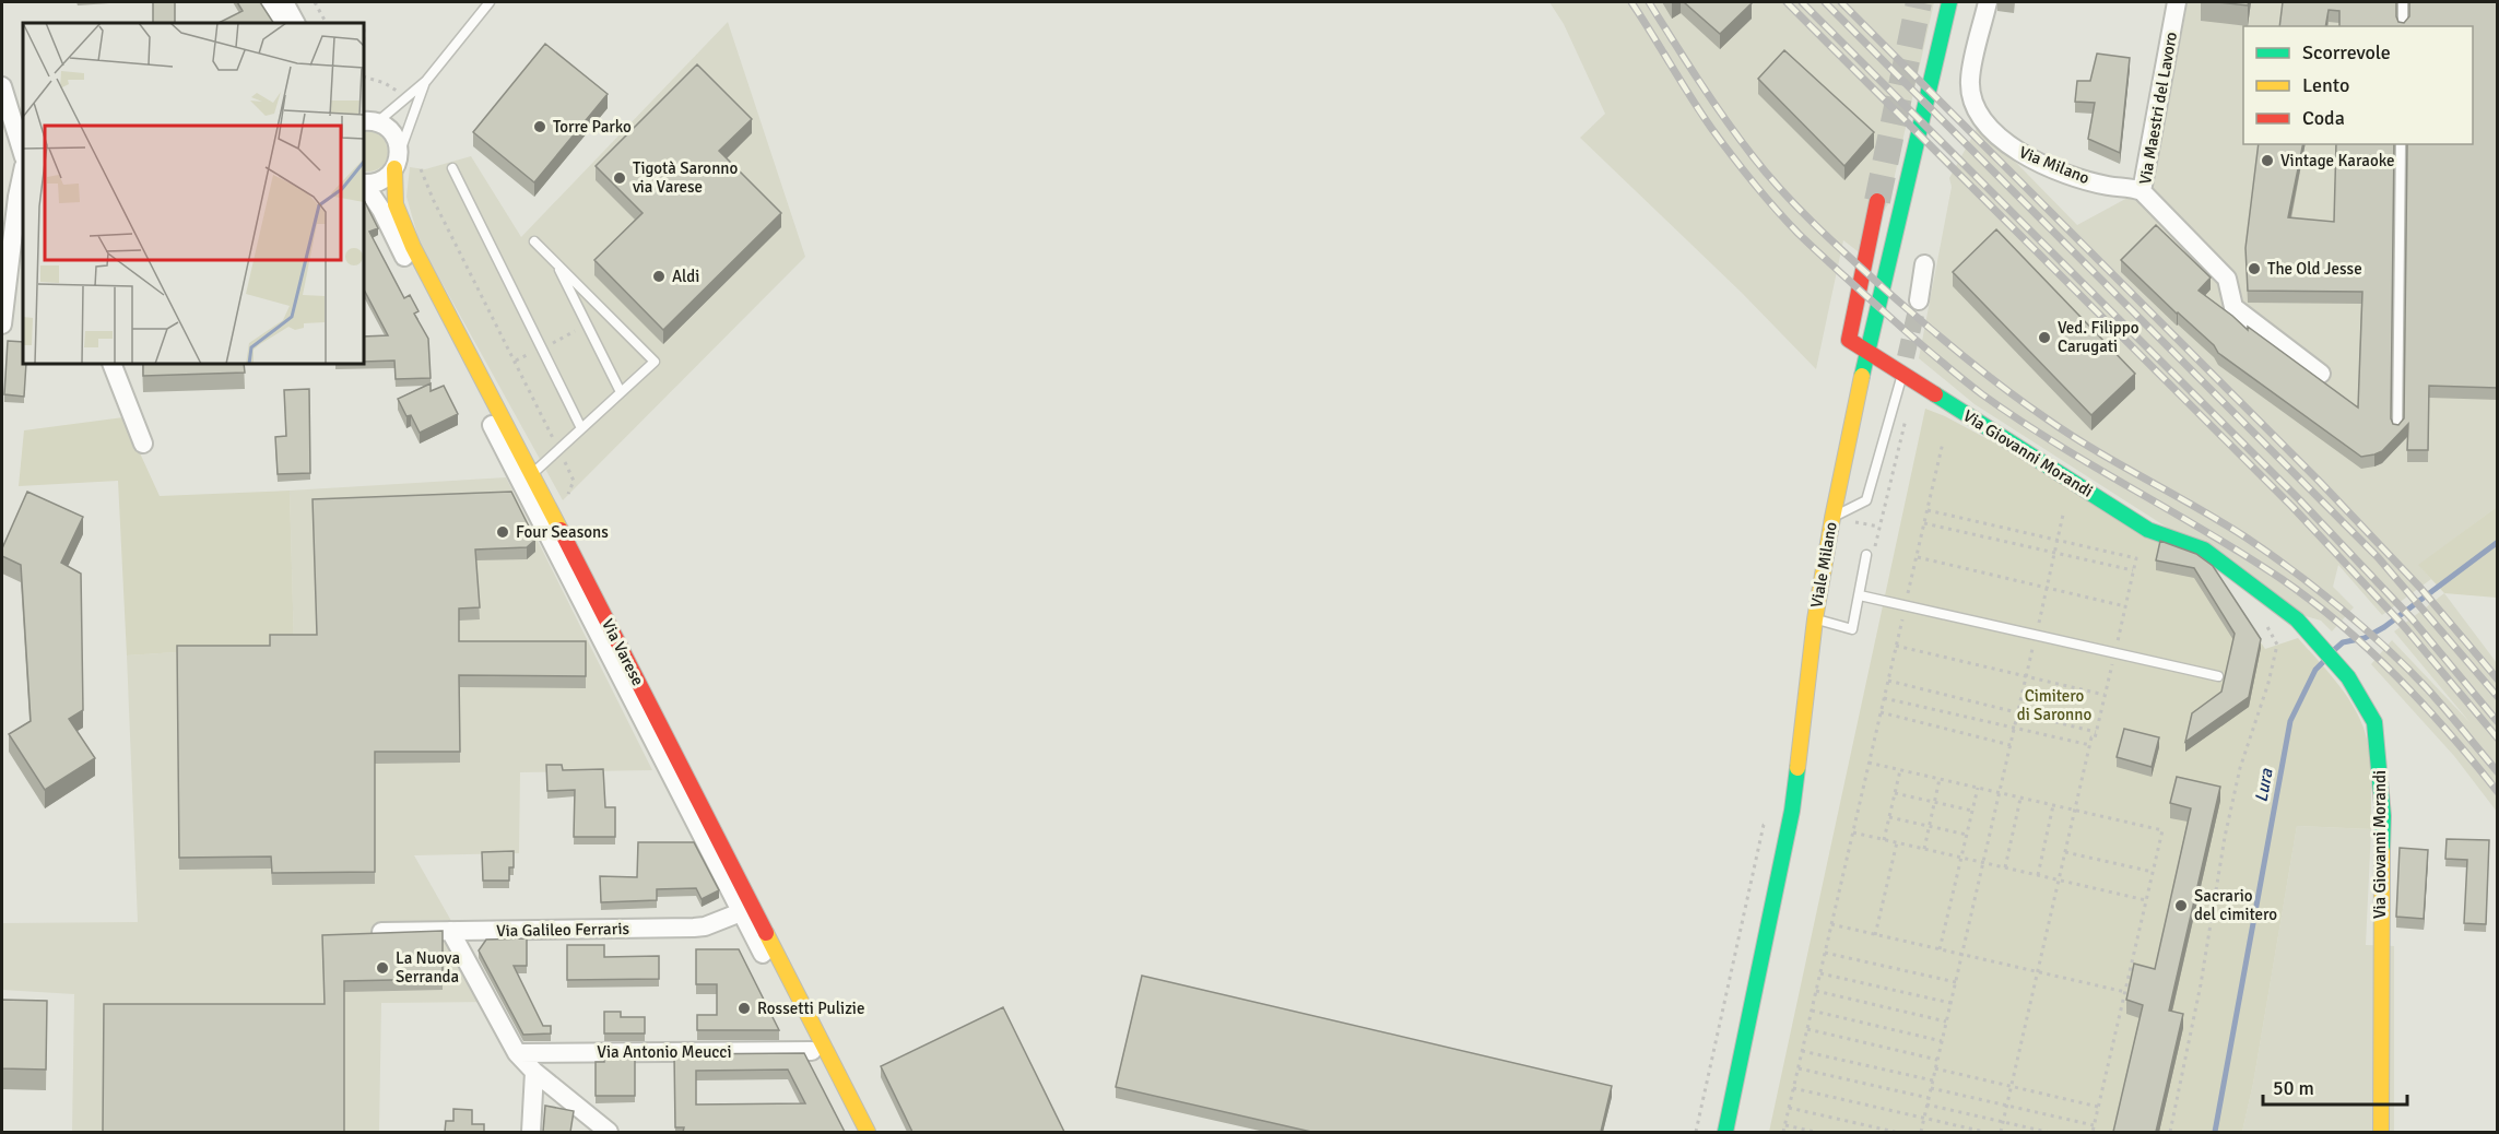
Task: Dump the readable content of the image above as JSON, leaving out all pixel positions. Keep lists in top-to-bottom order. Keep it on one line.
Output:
{"streets":{"street":["Via Maestri del Lavoro","Via Milano","Via Giovanni Morandi","Viale Milano","Via Varese","Via Galileo Ferraris","Via Antonio Meucci"]},"crossings":[["Via Maestri del Lavoro","Via Milano"],["Via Giovanni Morandi","Viale Milano"],["Via Varese","Via Galileo Ferraris"],["Via Varese","Via Antonio Meucci"]],"water":["Lura"],"parks":["Cimitero di Saronno"],"places":["Torre Parko","Vintage Karaoke","Tigotà Saronno via Varese","The Old Jesse","Aldi","Ved. Filippo Carugati","Four Seasons","Sacrario del cimitero","La Nuova Serranda","Rossetti Pulizie"],"legend":["Scorrevole","Lento","Coda"],"scale_bar":"50 m"}
